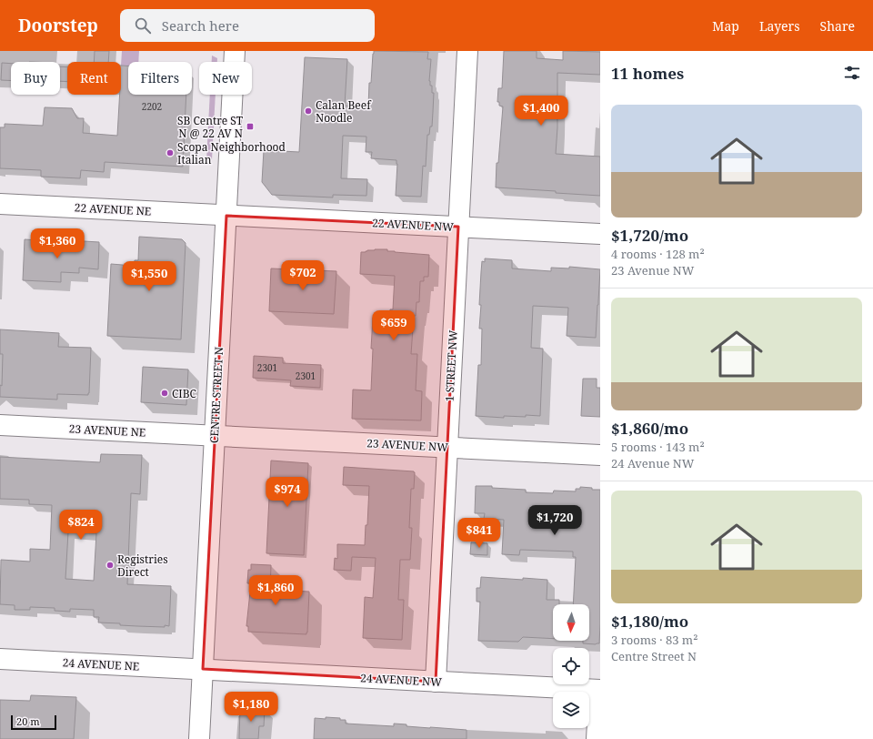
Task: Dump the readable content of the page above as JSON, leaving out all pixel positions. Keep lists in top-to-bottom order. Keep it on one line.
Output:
{"streets":{"street":["22 AVENUE NE","22 AVENUE NW","1 STREET NW","CENTRE STREET N","23 AVENUE NE","23 AVENUE NW","24 AVENUE NE","24 AVENUE NW"]},"crossings":[["22 AVENUE NE","22 AVENUE NW"],["22 AVENUE NE","CENTRE STREET N"],["22 AVENUE NW","1 STREET NW"],["22 AVENUE NW","CENTRE STREET N"],["1 STREET NW","23 AVENUE NW"],["1 STREET NW","24 AVENUE NW"],["CENTRE STREET N","23 AVENUE NE"],["CENTRE STREET N","23 AVENUE NW"],["CENTRE STREET N","24 AVENUE NE"],["CENTRE STREET N","24 AVENUE NW"],["23 AVENUE NE","23 AVENUE NW"],["24 AVENUE NE","24 AVENUE NW"]],"places":{"other":["Calan Beef Noodle","Scopa Neighborhood Italian","CIBC","Registries Direct"],"transit":["SB Centre ST N @ 22 AV N"]},"house_numbers":["2202","2301","2301"],"scale_bar":"20 m","north":"bottom","page":{"header":"Doorstep","search":"Search here","nav":["Map","Layers","Share"],"heading":"11 homes","chip":["Buy","Rent","Filters","New"],"list":[{"name":"$1,720/mo","note":"4 rooms · 128 m² · 23 Avenue NW"},{"name":"$1,860/mo","note":"5 rooms · 143 m² · 24 Avenue NW"},{"name":"$1,180/mo","note":"3 rooms · 83 m² · Centre Street N"}],"price":["$1,400","$1,360","$702","$1,550","$659","$974","$1,720","$824","$841","$1,860","$1,180"],"scale":"20 m"}}
